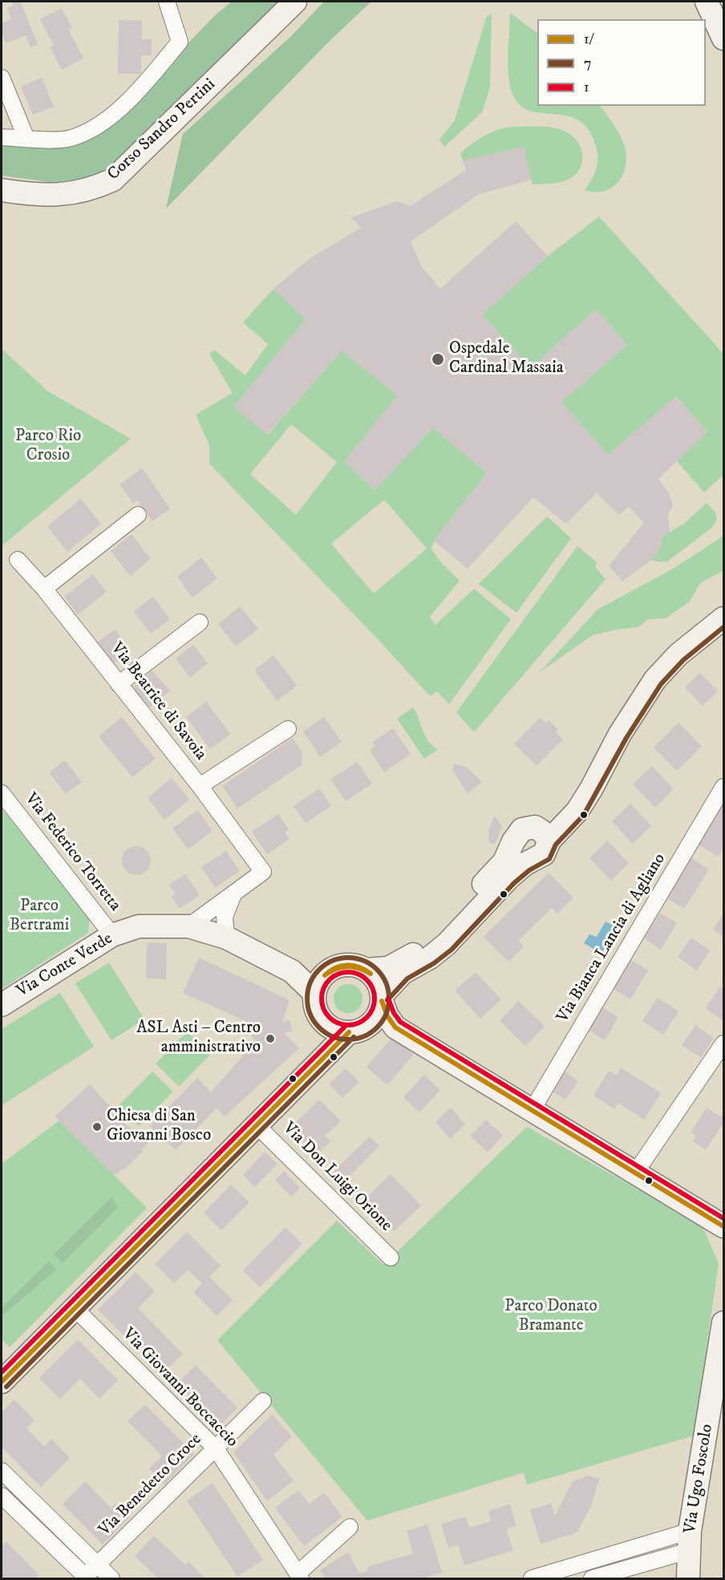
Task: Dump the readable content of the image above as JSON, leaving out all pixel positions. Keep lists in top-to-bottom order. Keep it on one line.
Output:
{"streets":{"street":["Corso Sandro Pertini","Via Beatrice di Savoia","Via Federico Torretta","Via Bianca Lancia di Agliano","Via Conte Verde","Via Don Luigi Orione","Via Giovanni Boccaccio","Via Ugo Foscolo","Via Benedetto Croce"]},"crossings":[["Via Federico Torretta","Via Conte Verde"],["Via Giovanni Boccaccio","Via Benedetto Croce"]],"parks":["Parco Rio Crosio","Parco Bertrami","Parco Donato Bramante"],"places":["Ospedale Cardinal Massaia","ASL Asti – Centro amministrativo","Chiesa di San Giovanni Bosco"],"lines":["transit line 7","transit line 1/","transit line 1"],"legend":["1/","7","1"]}
